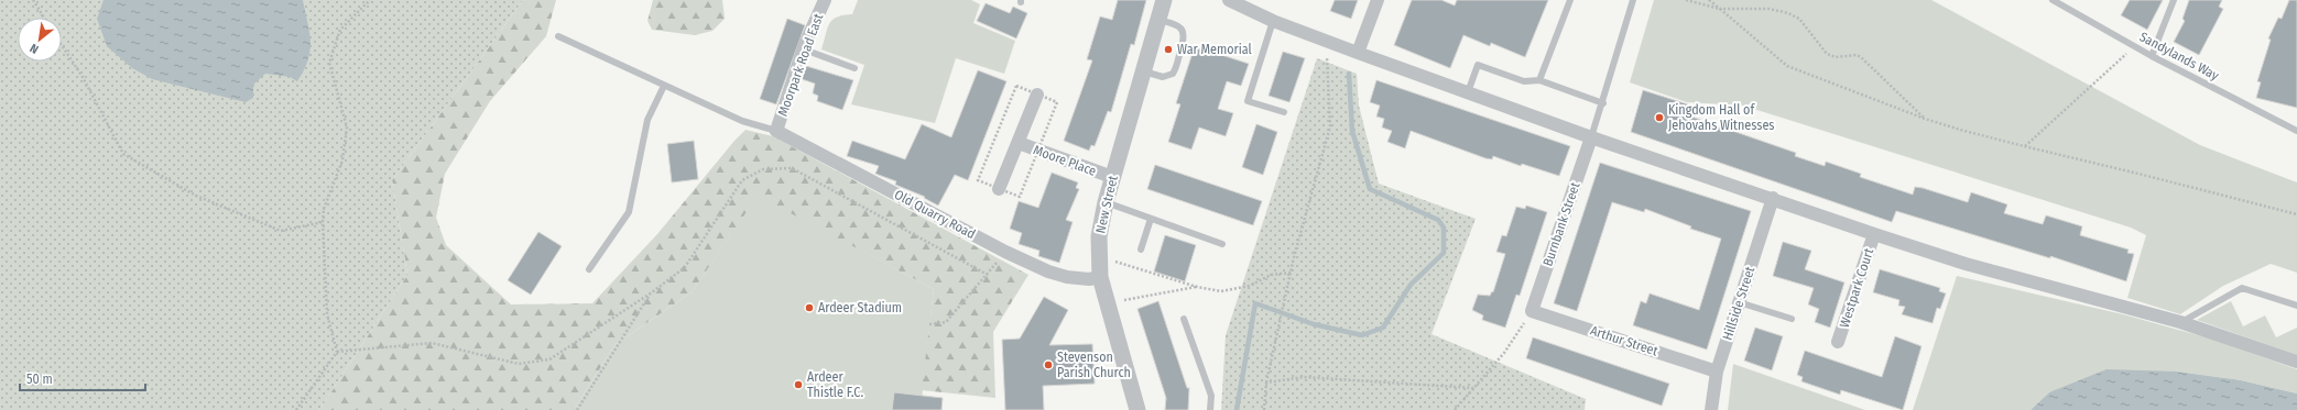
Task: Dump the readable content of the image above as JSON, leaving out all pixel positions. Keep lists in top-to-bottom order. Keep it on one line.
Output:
{"streets":{"street":["Moorpark Road East","Moore Place","New Street","Old Quarry Road","Burnbank Street","Westpark Court","Hillside Street","Arthur Street"],"lane":["Sandylands Way"]},"crossings":[["Moorpark Road East","Old Quarry Road"],["Moore Place","New Street"],["New Street","Old Quarry Road"],["Burnbank Street","Arthur Street"],["Hillside Street","Arthur Street"]],"places":["War Memorial","Kingdom Hall of Jehovahs Witnesses","Ardeer Stadium","Stevenson Parish Church","Ardeer Thistle F.C."],"scale_bar":"50 m","north":"bottom left"}
